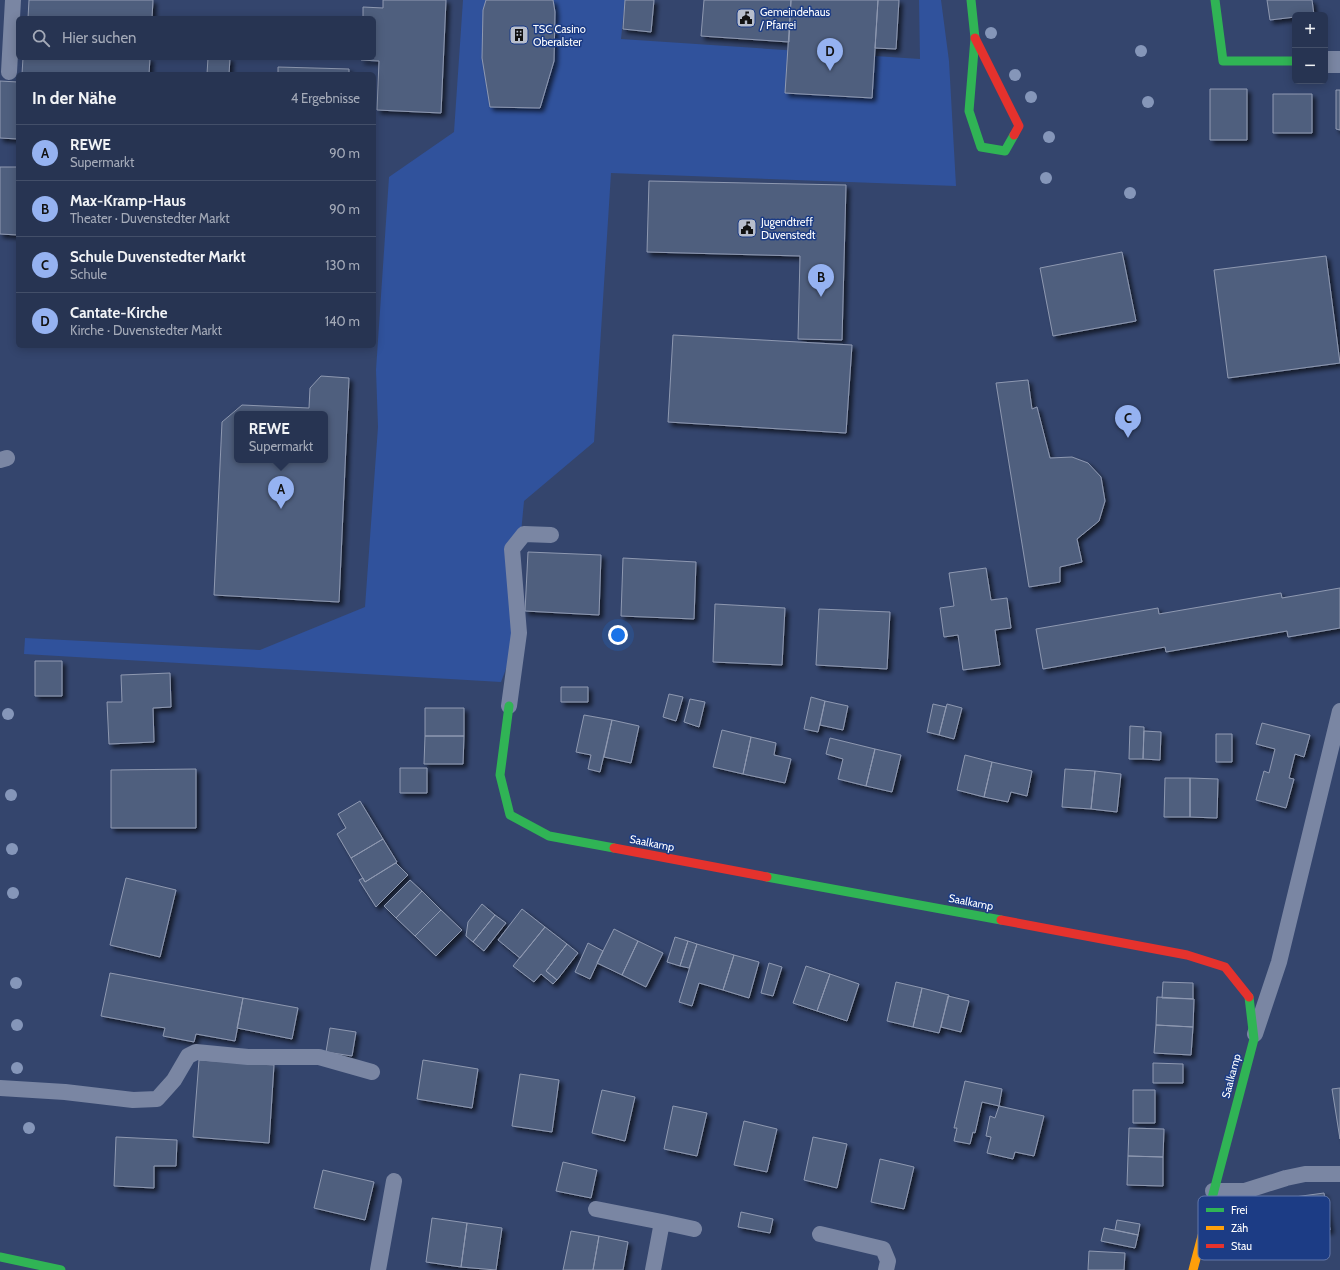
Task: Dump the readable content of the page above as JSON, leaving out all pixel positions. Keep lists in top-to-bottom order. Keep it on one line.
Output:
{"streets":{"street":["Saalkamp"]},"places":{"public building":["Gemeindehaus / Pfarrei","Jugendtreff Duvenstedt"],"building":["TSC Casino Oberalster"]},"legend":["Frei","Zäh","Stau"],"page":{"map_buttons":["+","−"],"search":"Hier suchen","pins":["D","B","C","A"],"heading":["In der Nähe","4 Ergebnisse"],"list":[{"mark":"A","name":"REWE","note":"Supermarkt","value":"90 m"},{"mark":"B","name":"Max-Kramp-Haus","note":"Theater · Duvenstedter Markt","value":"90 m"},{"mark":"C","name":"Schule Duvenstedter Markt","note":"Schule","value":"130 m"},{"mark":"D","name":"Cantate-Kirche","note":"Kirche · Duvenstedter Markt","value":"140 m"}],"popup":["REWE","Supermarkt"]}}
